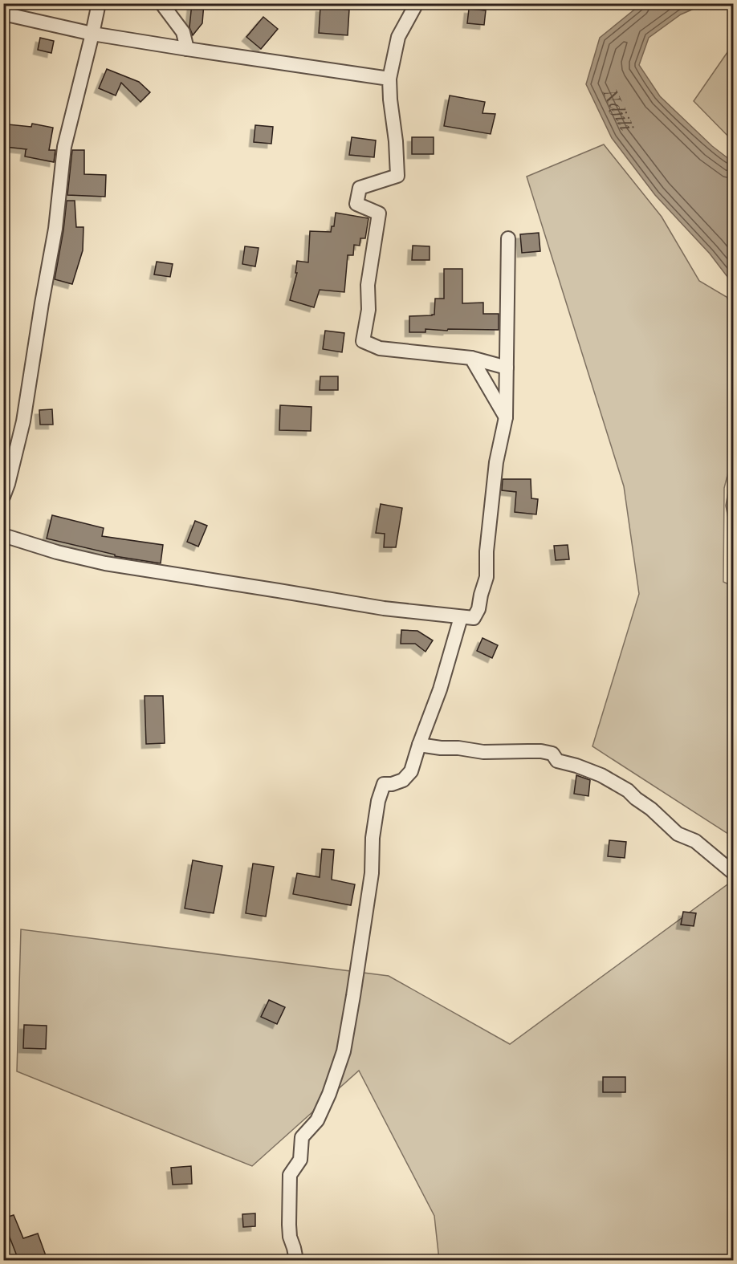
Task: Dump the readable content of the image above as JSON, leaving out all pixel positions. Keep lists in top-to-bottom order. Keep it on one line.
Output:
{"water":["Ndjili"]}
